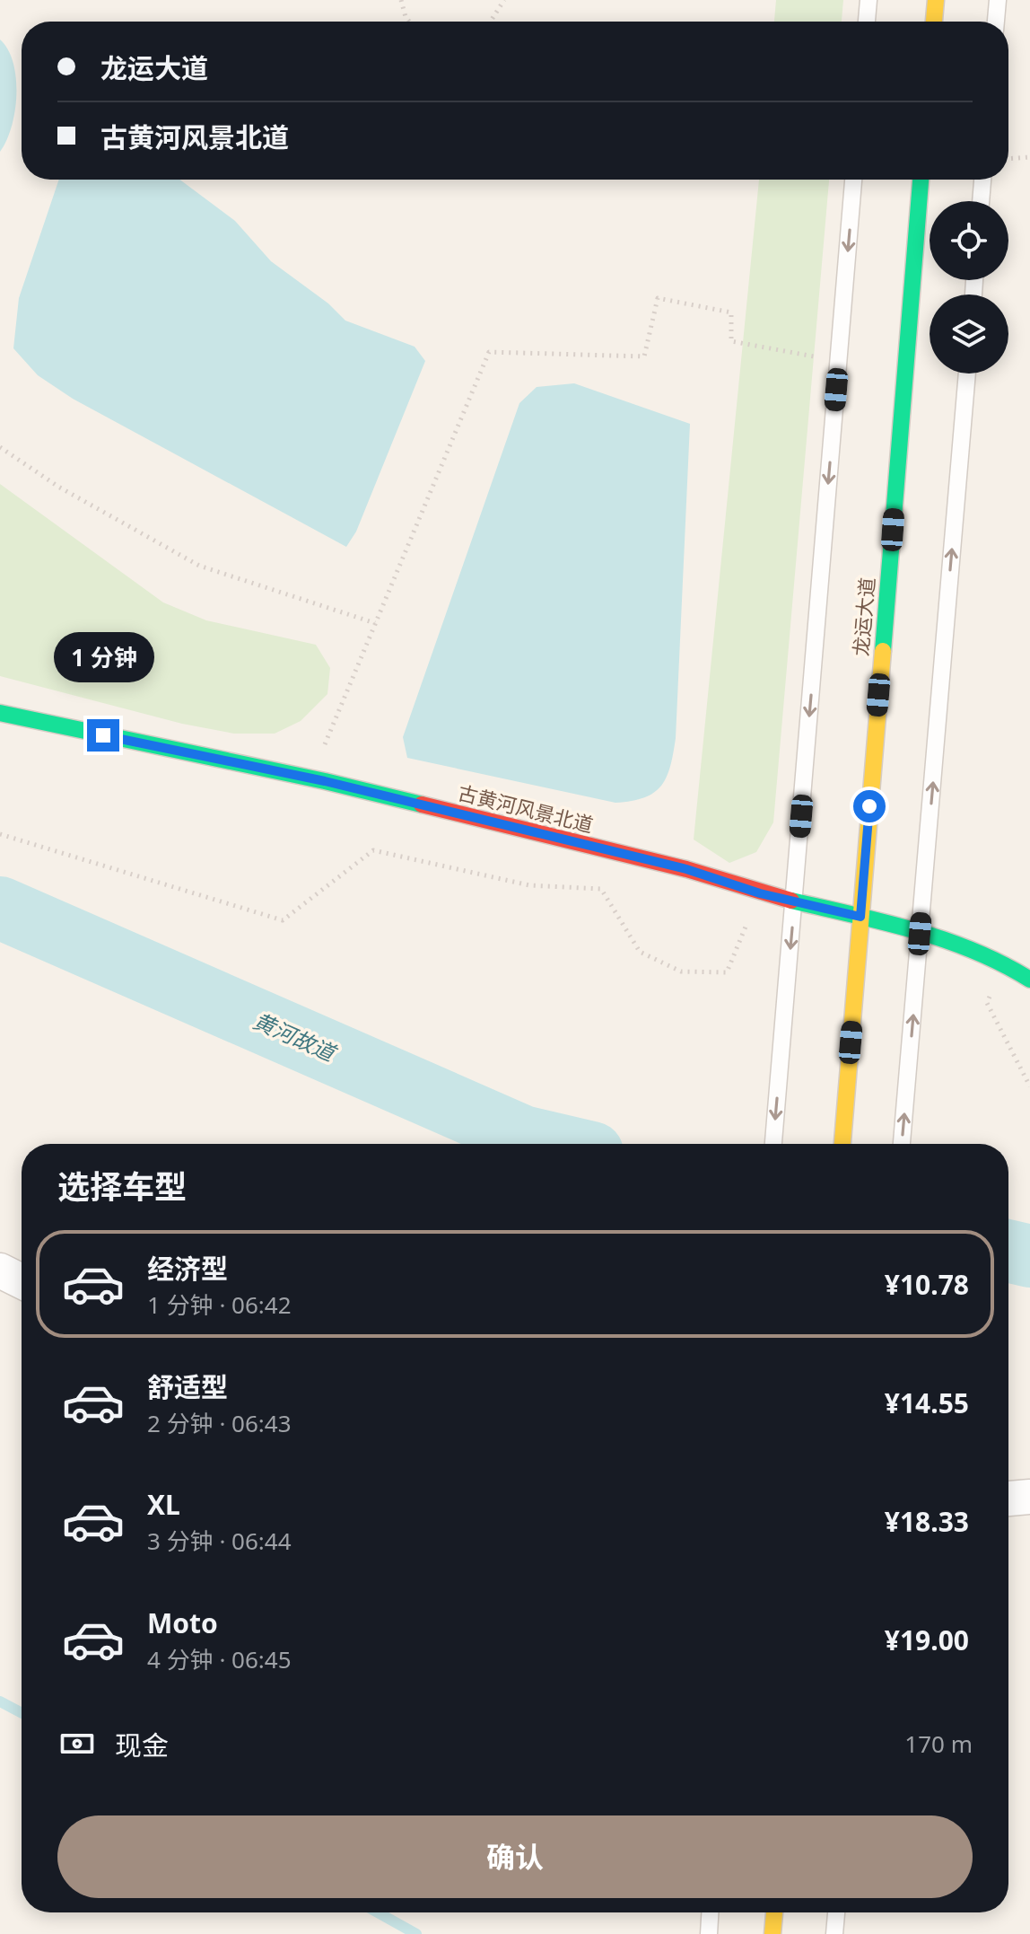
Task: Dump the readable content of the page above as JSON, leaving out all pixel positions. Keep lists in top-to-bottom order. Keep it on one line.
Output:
{"streets":{"street":["龙运大道","古黄河风景北道"]},"crossings":[["龙运大道","古黄河风景北道"]],"water":["黄河故道"],"page":{"banner":["龙运大道","古黄河风景北道"],"bubble":"1 分钟","heading":"选择车型","list":[{"name":"经济型","note":"1 分钟 · 06:42","value":"¥10.78"},{"name":"舒适型","note":"2 分钟 · 06:43","value":"¥14.55"},{"name":"XL","note":"3 分钟 · 06:44","value":"¥18.33"},{"name":"Moto","note":"4 分钟 · 06:45","value":"¥19.00"}],"pay":["现金","170 m"],"buttons":"确认"}}
